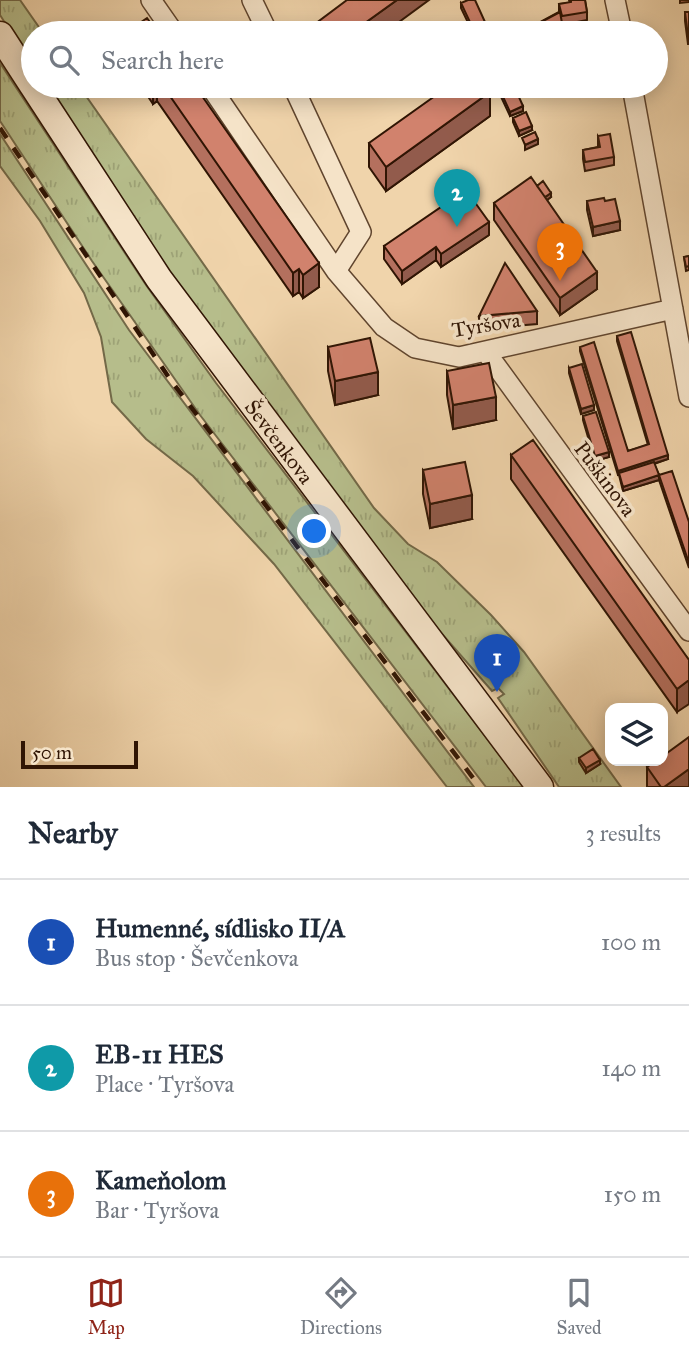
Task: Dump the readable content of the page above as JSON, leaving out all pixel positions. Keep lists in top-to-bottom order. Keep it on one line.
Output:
{"streets":{"main road":["Ševčenkova"],"street":["Tyršova","Puškinova"]},"crossings":[["Tyršova","Puškinova"]],"scale_bar":"50 m","page":{"search":"Search here","pins":["2","3","1"],"scale":"50 m","heading":["Nearby","3 results"],"list":[{"mark":"1","name":"Humenné, sídlisko II/A","note":"Bus stop · Ševčenkova","value":"100 m"},{"mark":"2","name":"EB-11 HES","note":"Place · Tyršova","value":"140 m"},{"mark":"3","name":"Kameňolom","note":"Bar · Tyršova","value":"150 m"}],"nav":["Map","Directions","Saved"]}}
